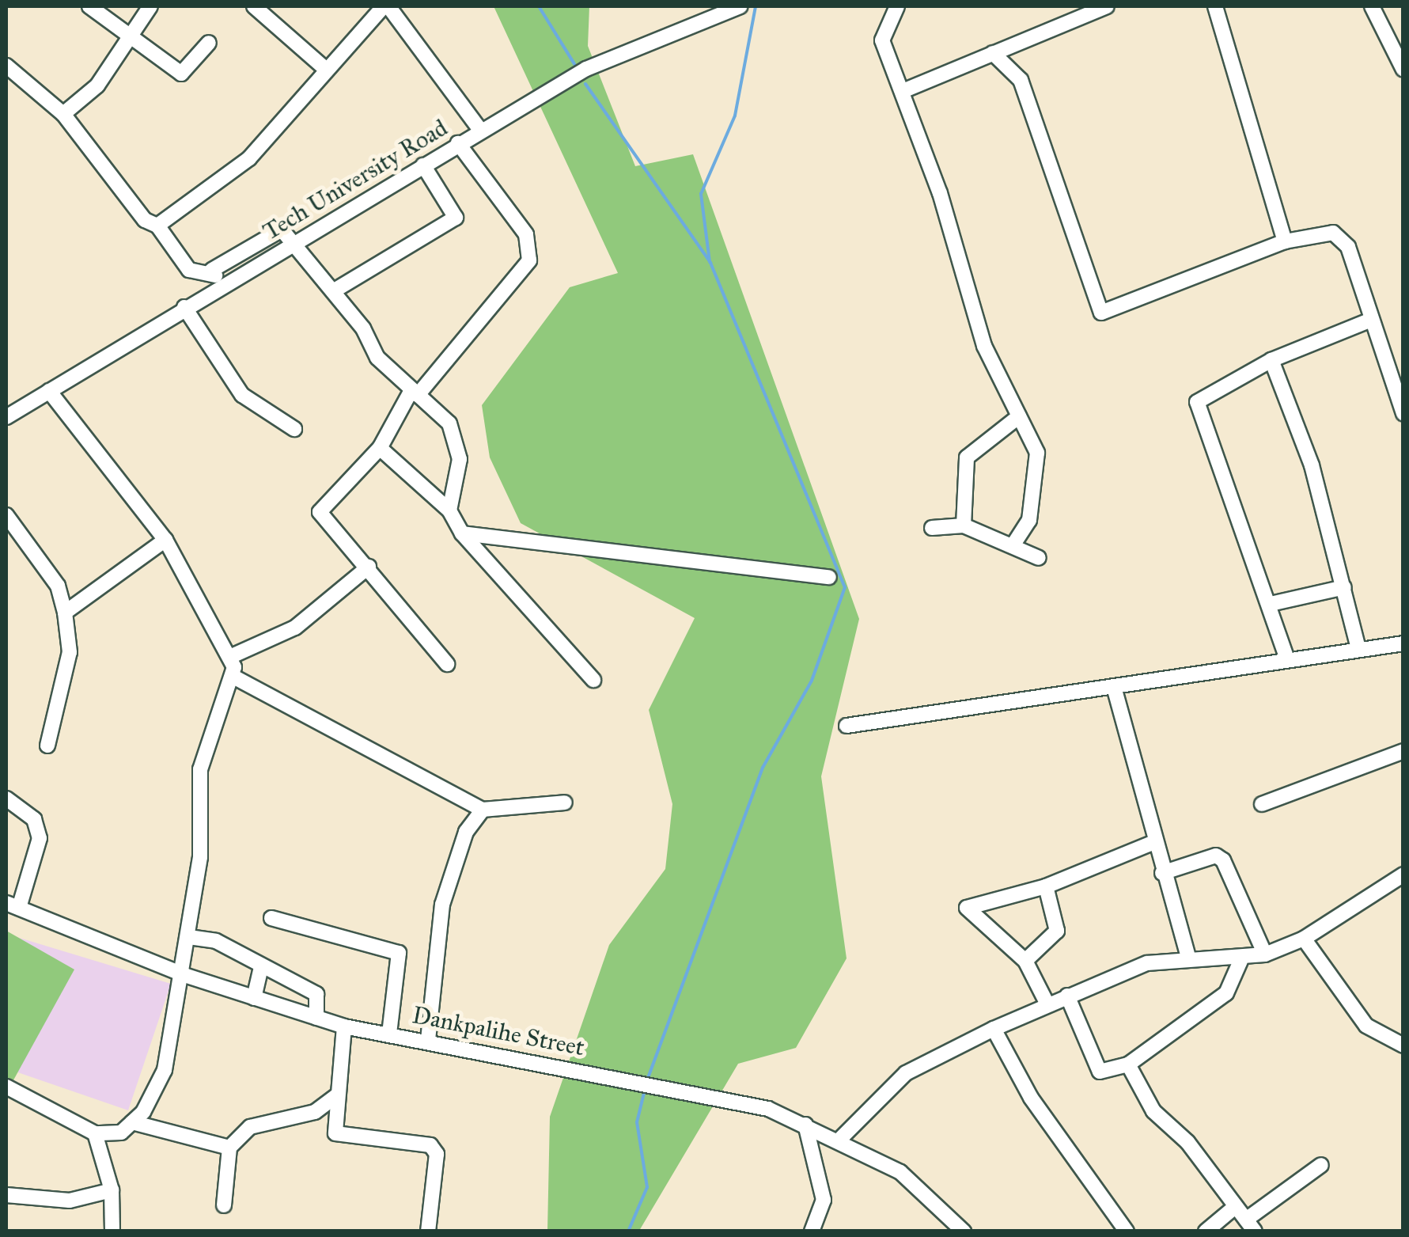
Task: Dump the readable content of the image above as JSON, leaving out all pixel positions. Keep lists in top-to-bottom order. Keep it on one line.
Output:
{"streets":{"street":["Tech University Road","Dankpalihe Street"]}}
